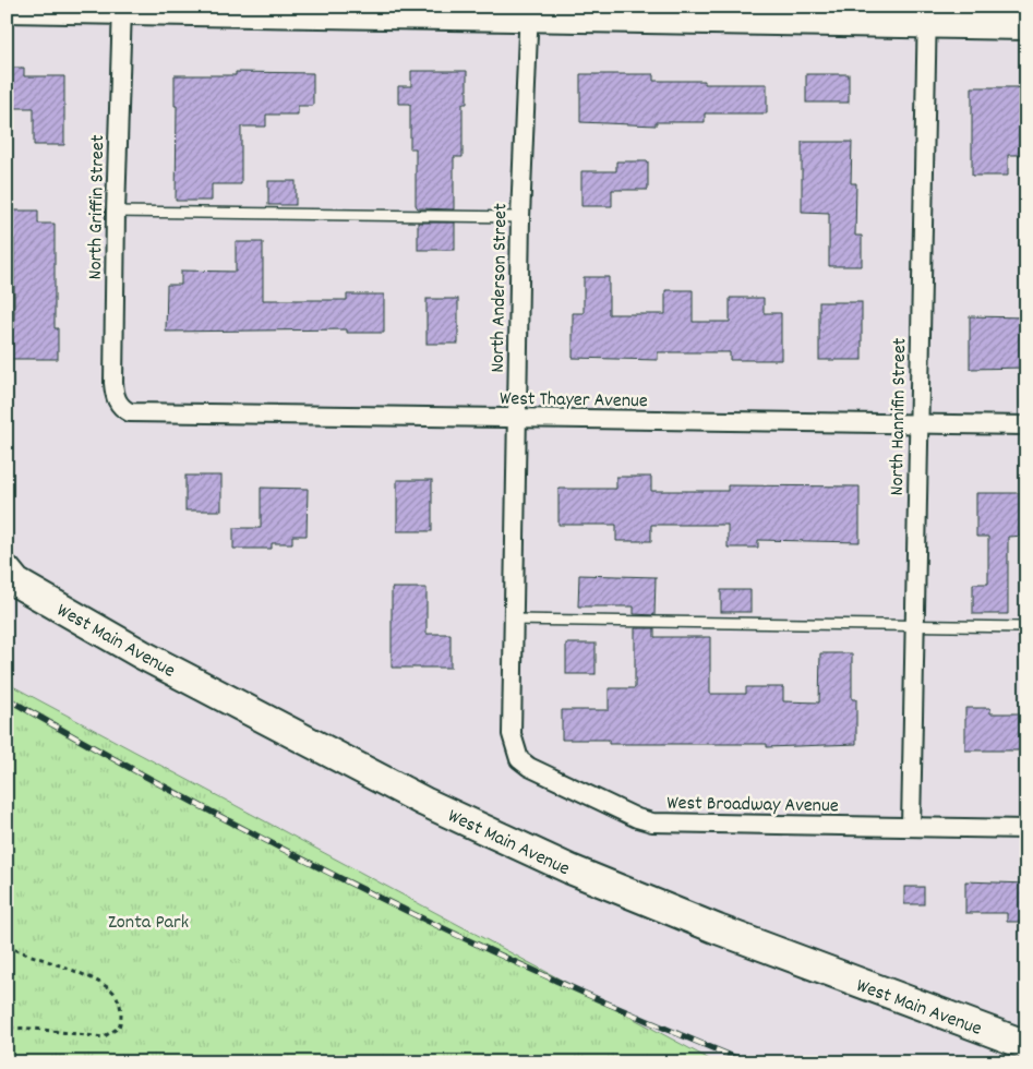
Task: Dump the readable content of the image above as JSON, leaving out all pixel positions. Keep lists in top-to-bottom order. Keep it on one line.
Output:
{"streets":{"main road":["West Main Avenue"],"street":["North Griffin Street","North Anderson Street","West Thayer Avenue","North Hannifin Street","West Broadway Avenue"]},"crossings":[["North Griffin Street","West Thayer Avenue"],["North Anderson Street","West Thayer Avenue"],["North Anderson Street","West Broadway Avenue"],["West Thayer Avenue","North Hannifin Street"],["North Hannifin Street","West Broadway Avenue"]],"parks":["Zonta Park"]}
